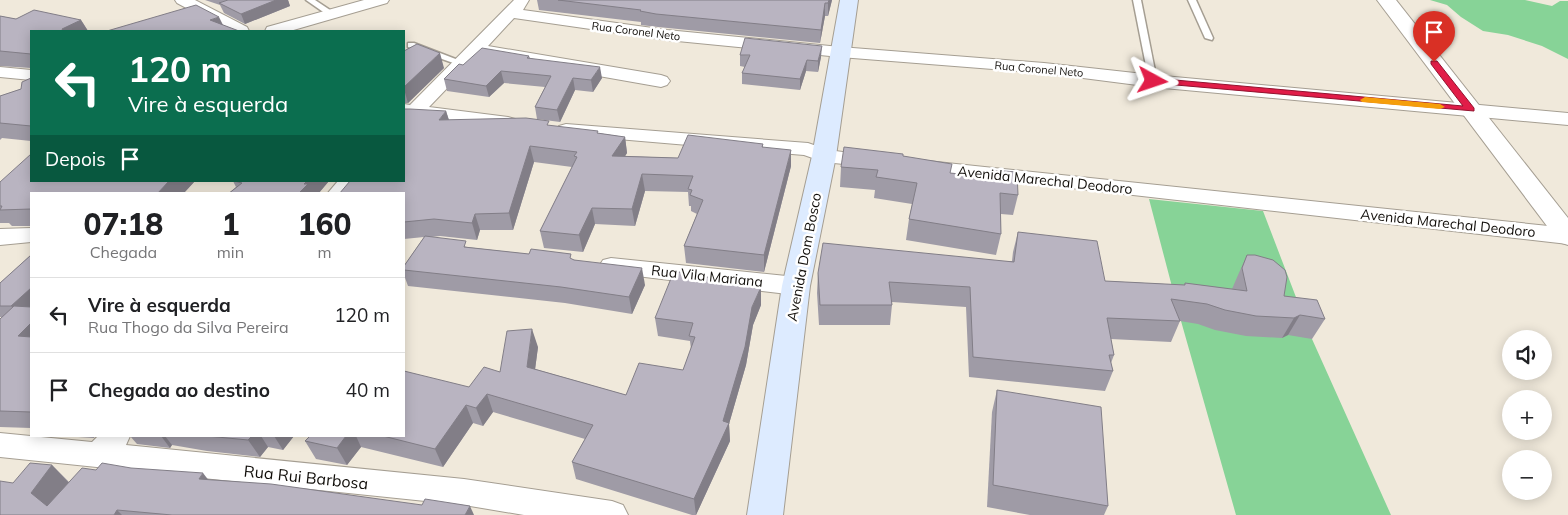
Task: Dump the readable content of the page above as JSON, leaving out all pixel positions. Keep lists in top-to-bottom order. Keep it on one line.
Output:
{"streets":{"main road":["Avenida Dom Bosco"],"street":["Rua Coronel Neto","Avenida Marechal Deodoro","Rua Vila Mariana","Rua Rui Barbosa"]},"crossings":[["Rua Coronel Neto","Avenida Dom Bosco"],["Avenida Marechal Deodoro","Avenida Dom Bosco"],["Avenida Dom Bosco","Rua Vila Mariana"]],"page":{"turn":["120 m","Vire à esquerda"],"then":"Depois","eta":["07:18","Chegada","1","min","160","m"],"list":[{"name":"Vire à esquerda","note":"Rua Thogo da Silva Pereira","value":"120 m"},{"name":"Chegada ao destino","value":"40 m"}],"map_buttons":["+","−"]}}
